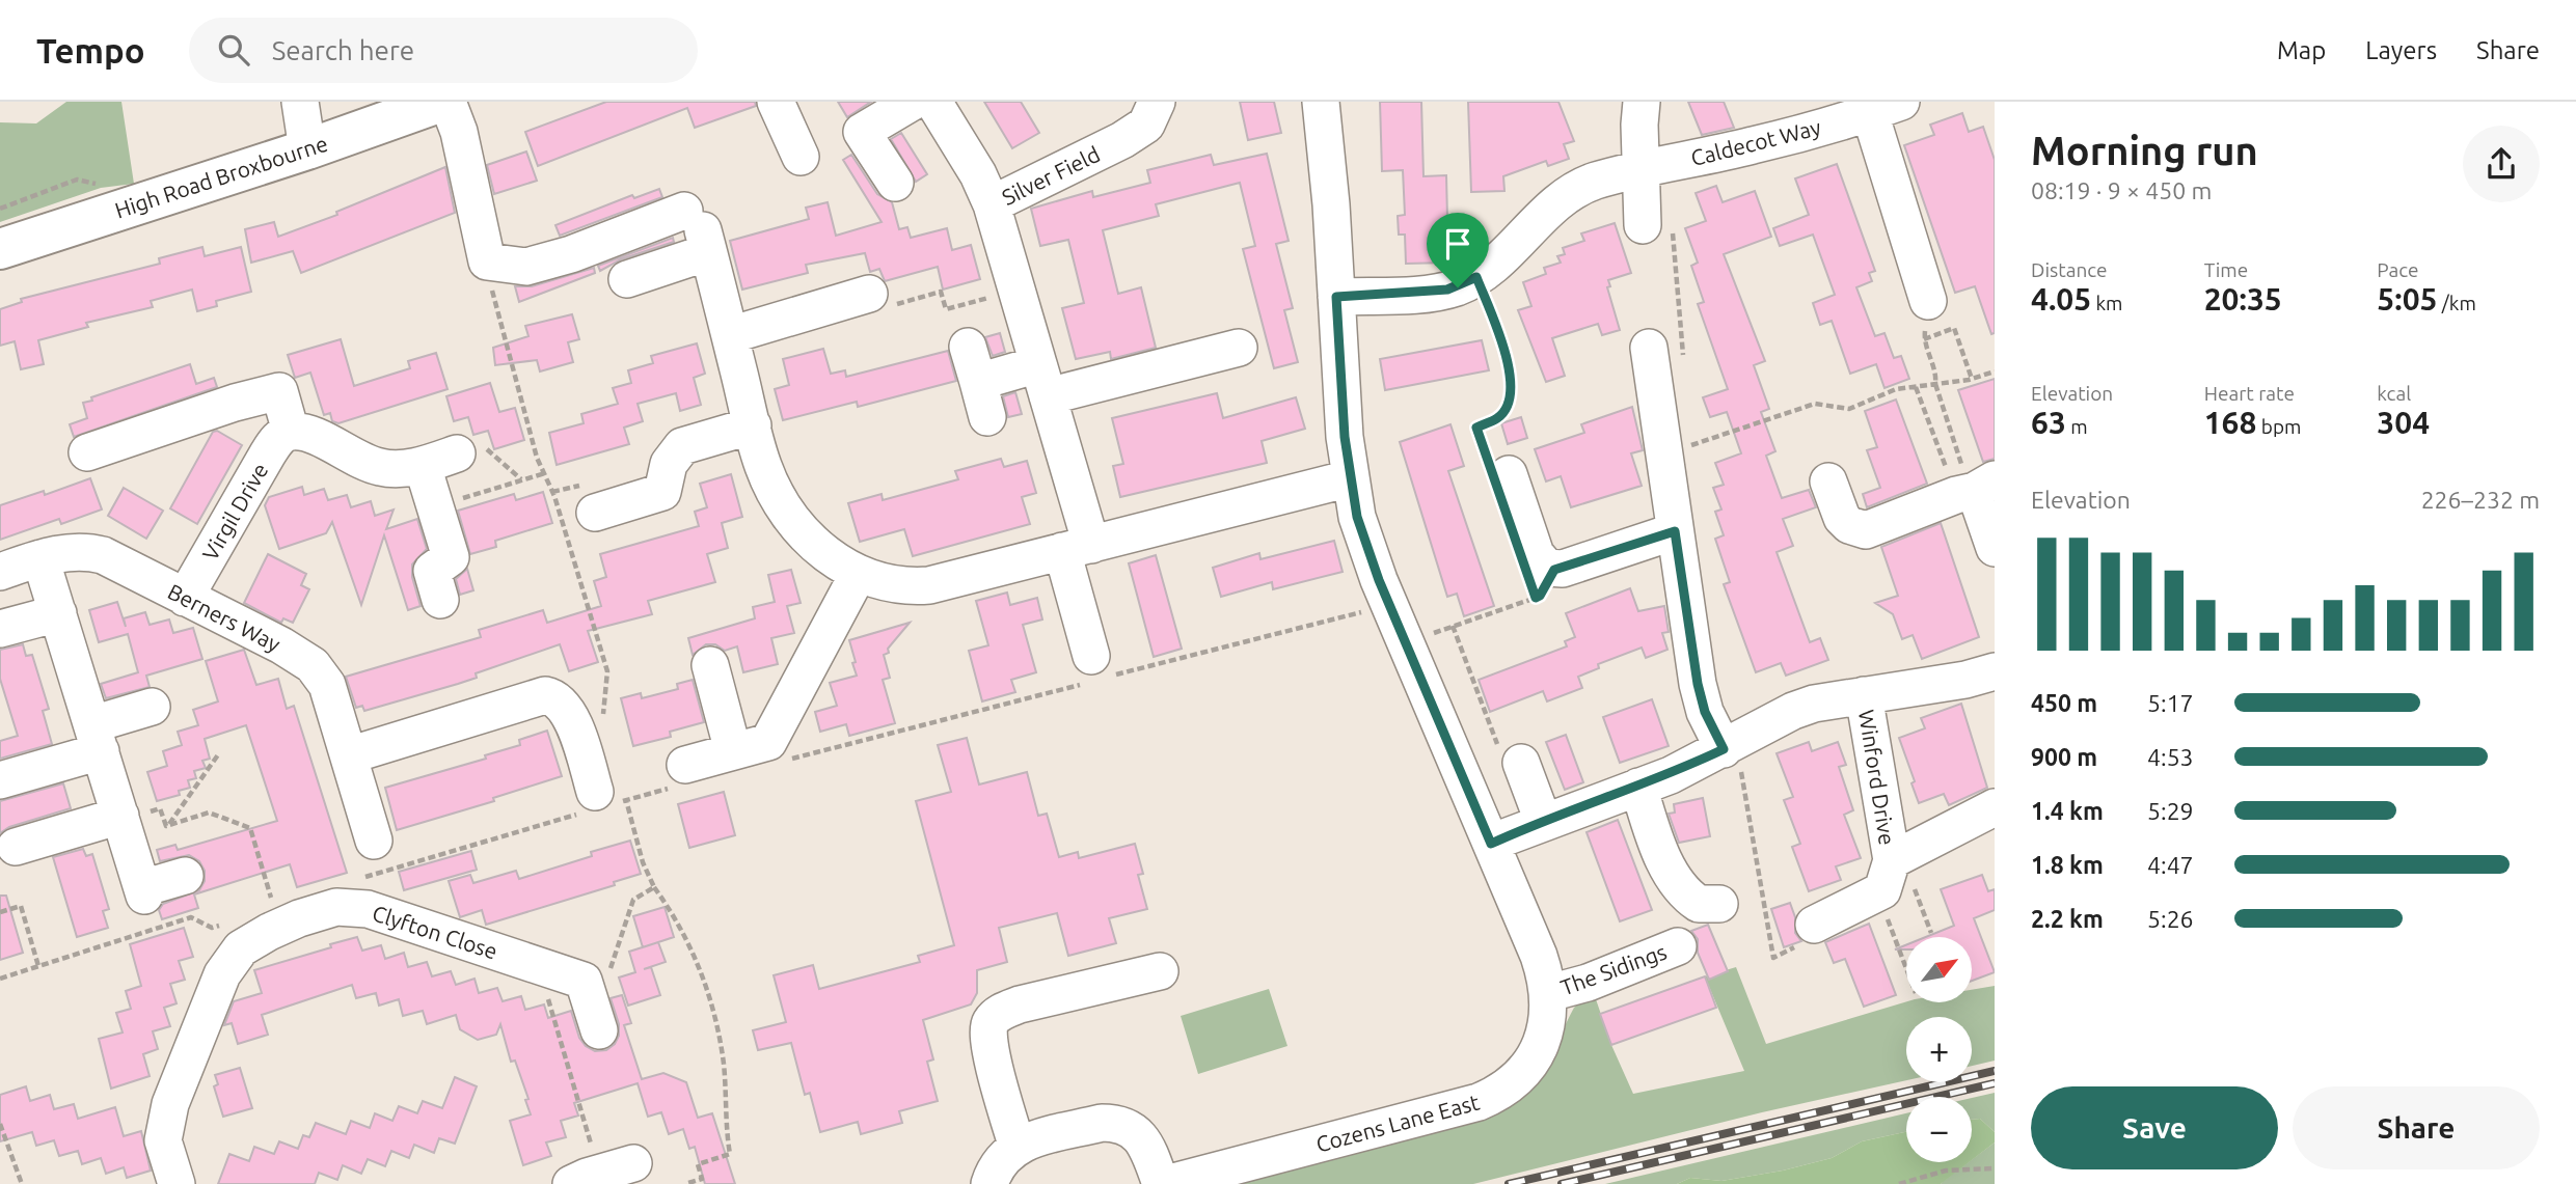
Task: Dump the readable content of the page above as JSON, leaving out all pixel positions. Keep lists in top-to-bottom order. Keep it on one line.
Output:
{"streets":{"main road":["High Road Broxbourne"],"street":["Caldecot Way","Silver Field","Virgil Drive","Berners Way","Winford Drive","Clyfton Close","The Sidings","Cozens Lane East"]},"crossings":[["Caldecot Way","Cozens Lane East"],["Virgil Drive","Berners Way"],["Winford Drive","Cozens Lane East"],["The Sidings","Cozens Lane East"]],"north":"top right","page":{"header":"Tempo","search":"Search here","nav":["Map","Layers","Share"],"heading":["Morning run","08:19 · 9 × 450 m"],"stats":[["Distance","4.05 km"],["Time","20:35"],["Pace","5:05 /km"],["Elevation","63 m"],["Heart rate","168 bpm"],["kcal","304"]],"chart":["Elevation","226–232 m"],"list":[{"name":"450 m","note":"5:17"},{"name":"900 m","note":"4:53"},{"name":"1.4 km","note":"5:29"},{"name":"1.8 km","note":"4:47"},{"name":"2.2 km","note":"5:26"}],"map_buttons":["+","−"],"buttons":["Save","Share"]}}
